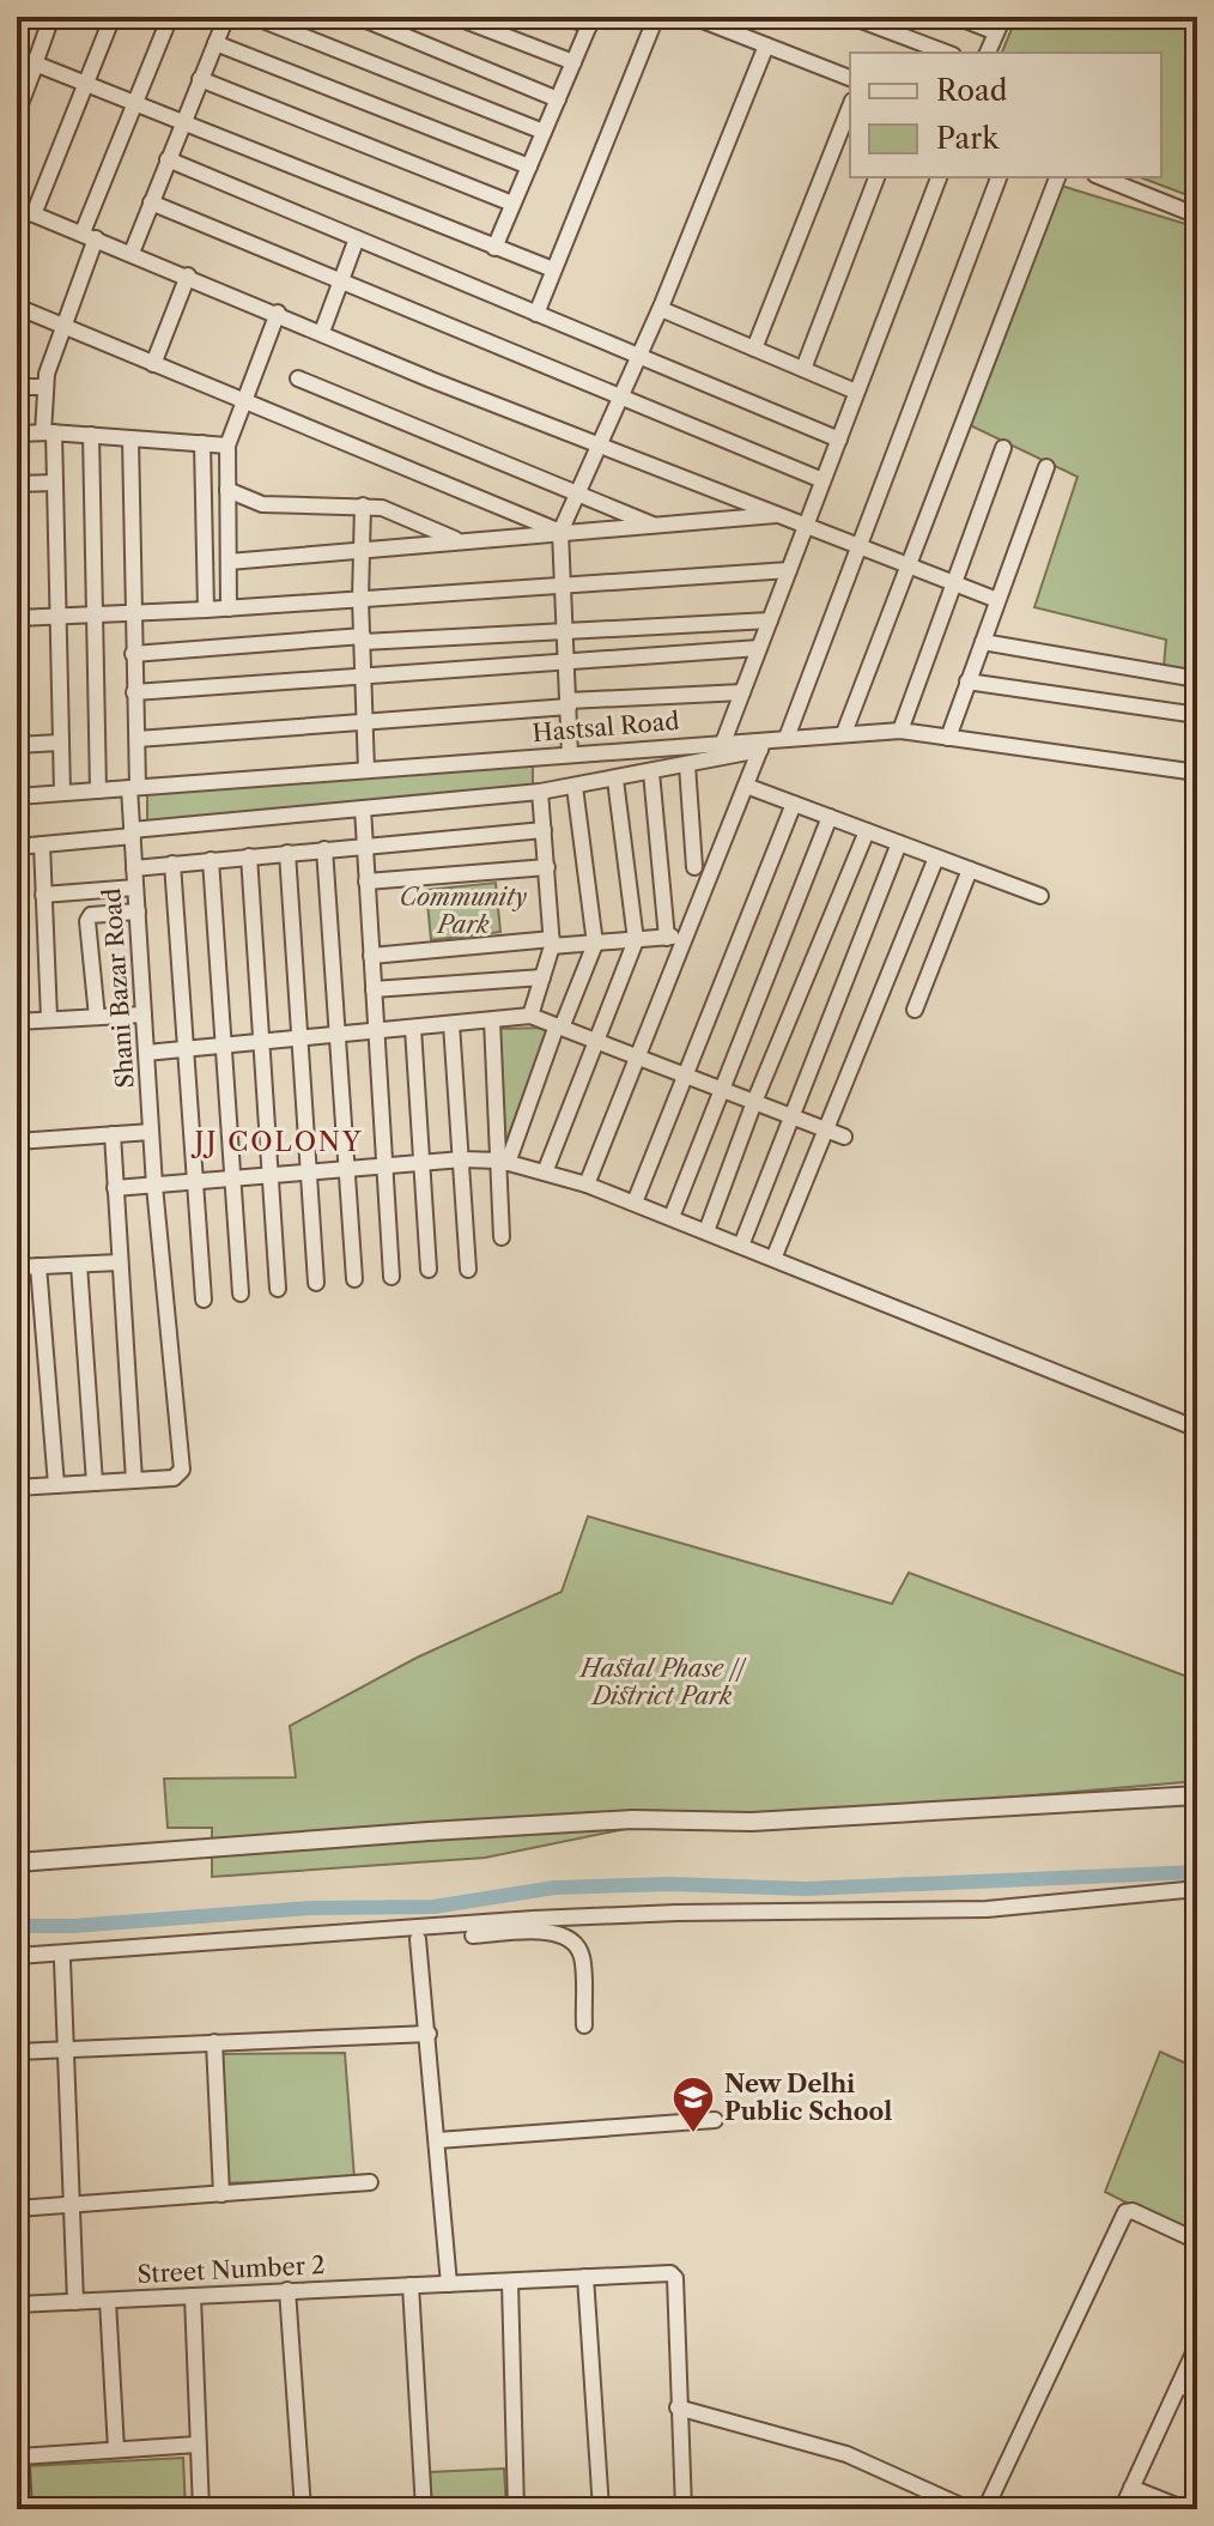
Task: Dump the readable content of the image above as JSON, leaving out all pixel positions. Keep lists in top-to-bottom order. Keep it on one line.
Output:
{"streets":{"street":["Hastsal Road","Shani Bazar Road","Street Number 2"]},"crossings":[["Hastsal Road","Shani Bazar Road"]],"districts":["JJ COLONY"],"parks":["Community Park","Hastal Phase || District Park"],"places":{"school or university":["New Delhi Public School"]},"legend":["Road","Park"]}
